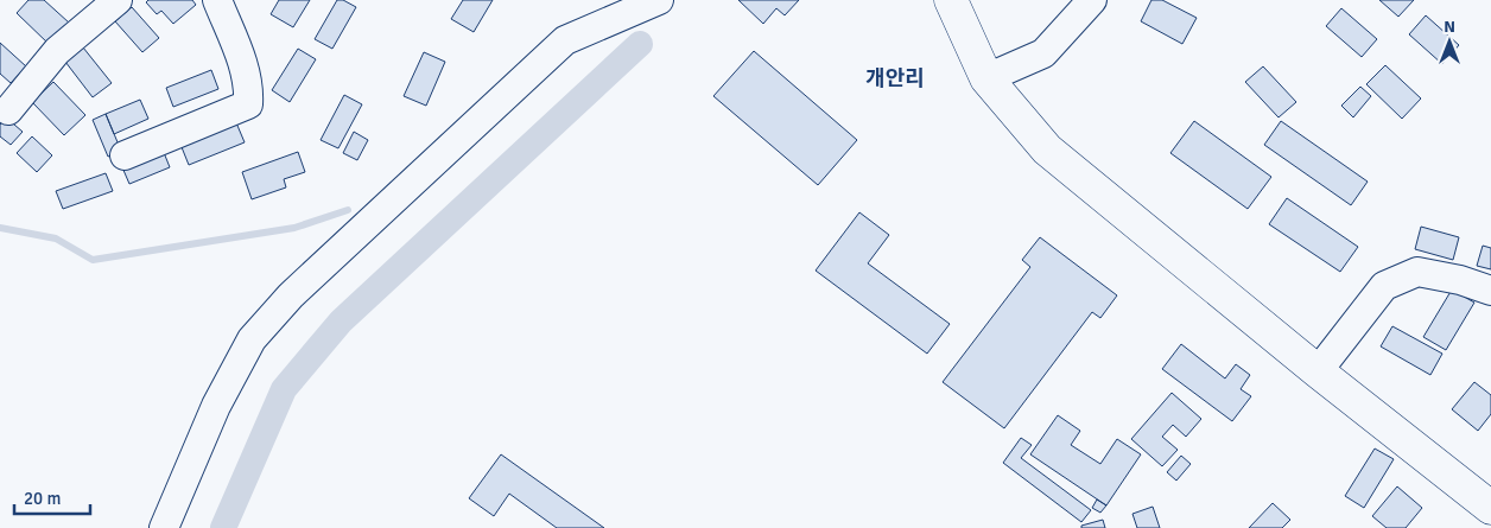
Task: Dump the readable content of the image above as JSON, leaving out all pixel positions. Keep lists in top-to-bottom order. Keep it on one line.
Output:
{"districts":["개안리"],"scale_bar":"20 m","north":"top"}
